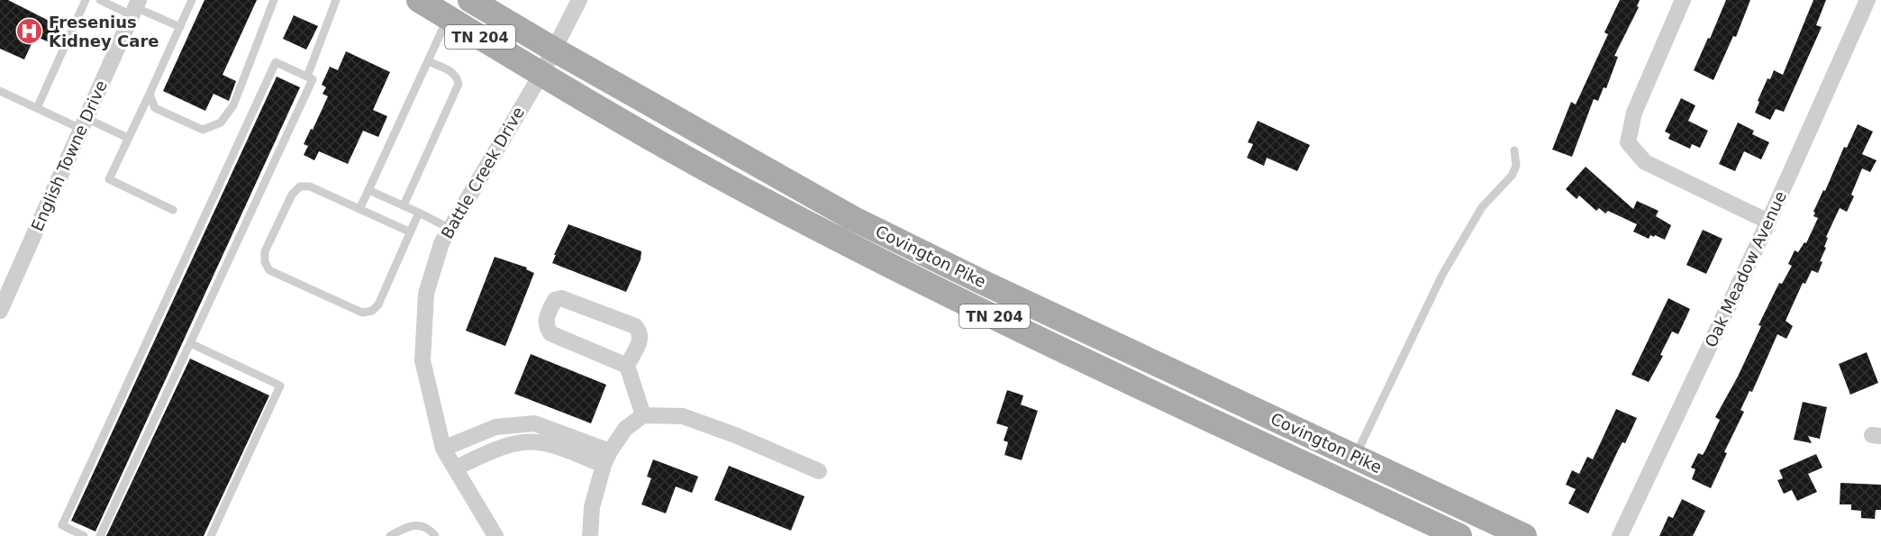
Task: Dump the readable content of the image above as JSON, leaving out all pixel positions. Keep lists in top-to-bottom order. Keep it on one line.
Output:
{"streets":{"main road":["TN 204","Covington Pike"],"street":["English Towne Drive","Battle Creek Drive","Oak Meadow Avenue"]},"crossings":[["Battle Creek Drive","Covington Pike"]],"places":{"hospital":["Fresenius Kidney Care"]}}
